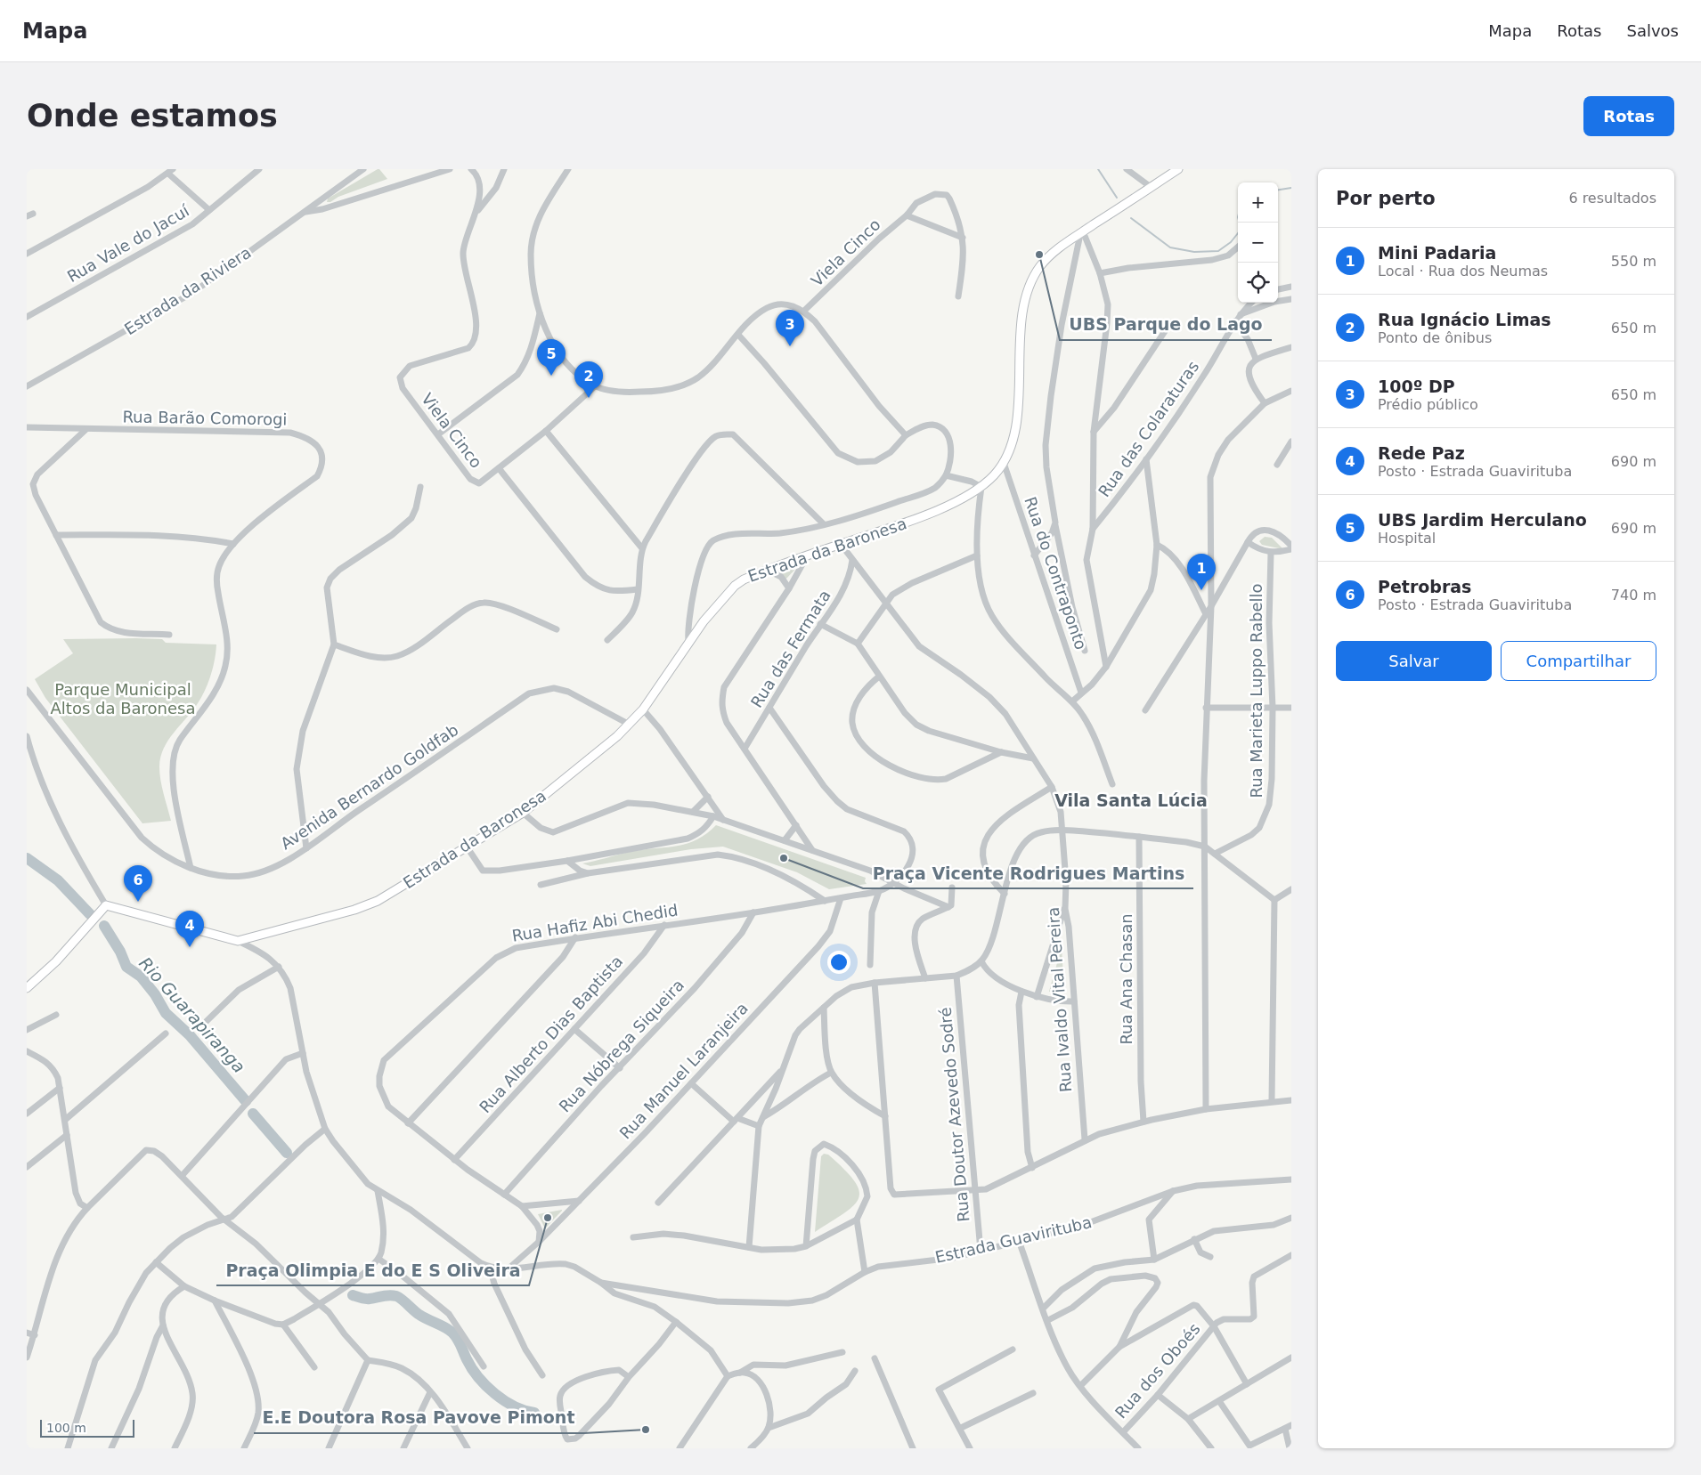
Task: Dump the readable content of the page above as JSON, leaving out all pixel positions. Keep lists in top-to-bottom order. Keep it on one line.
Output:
{"streets":{"main road":["Estrada da Baronesa","Estrada Guavirituba"],"street":["Rua Vale do Jacuí","Viela Cinco","Estrada da Riviera","Rua Barão Comorogi","Rua das Colaraturas","Rua do Contraponto","Rua das Fermata","Rua Marieta Luppo Rabello","Avenida Bernardo Goldfab","Rua Hafiz Abi Chedid","Rua Ana Chasan","Rua Ivaldo Vital Pereira","Rua Alberto Dias Baptista","Rua Nóbrega Siqueira","Rua Manuel Laranjeira","Rua Doutor Azevedo Sodré","Rua dos Oboés"]},"crossings":[["Rua Barão Comorogi","Avenida Bernardo Goldfab"],["Estrada da Baronesa","Rua do Contraponto"],["Estrada da Baronesa","Avenida Bernardo Goldfab"],["Estrada da Baronesa","Rua Ivaldo Vital Pereira"],["Estrada da Baronesa","Estrada Guavirituba"],["Rua das Fermata","Rua Ivaldo Vital Pereira"],["Rua Hafiz Abi Chedid","Rua Alberto Dias Baptista"],["Rua Hafiz Abi Chedid","Rua Nóbrega Siqueira"],["Rua Hafiz Abi Chedid","Rua Manuel Laranjeira"],["Rua Manuel Laranjeira","Estrada Guavirituba"],["Rua Doutor Azevedo Sodré","Estrada Guavirituba"]],"districts":["Vila Santa Lúcia"],"water":["Rio Guarapiranga"],"parks":["Parque Municipal Altos da Baronesa"],"places":["UBS Parque do Lago","Praça Vicente Rodrigues Martins","Praça Olimpia E do E S Oliveira","E.E Doutora Rosa Pavove Pimont"],"scale_bar":"100 m","page":{"header":"Mapa","nav":["Mapa","Rotas","Salvos"],"buttons":["Rotas",["Salvar","Compartilhar"]],"title":"Onde estamos","heading":["Por perto","6 resultados"],"map_buttons":["+","−"],"list":[{"mark":"1","name":"Mini Padaria","note":"Local · Rua dos Neumas","value":"550 m"},{"mark":"2","name":"Rua Ignácio Limas","note":"Ponto de ônibus","value":"650 m"},{"mark":"3","name":"100º DP","note":"Prédio público","value":"650 m"},{"mark":"4","name":"Rede Paz","note":"Posto · Estrada Guavirituba","value":"690 m"},{"mark":"5","name":"UBS Jardim Herculano","note":"Hospital","value":"690 m"},{"mark":"6","name":"Petrobras","note":"Posto · Estrada Guavirituba","value":"740 m"}],"pins":["3","5","2","1","6","4"],"scale":"100 m"}}
